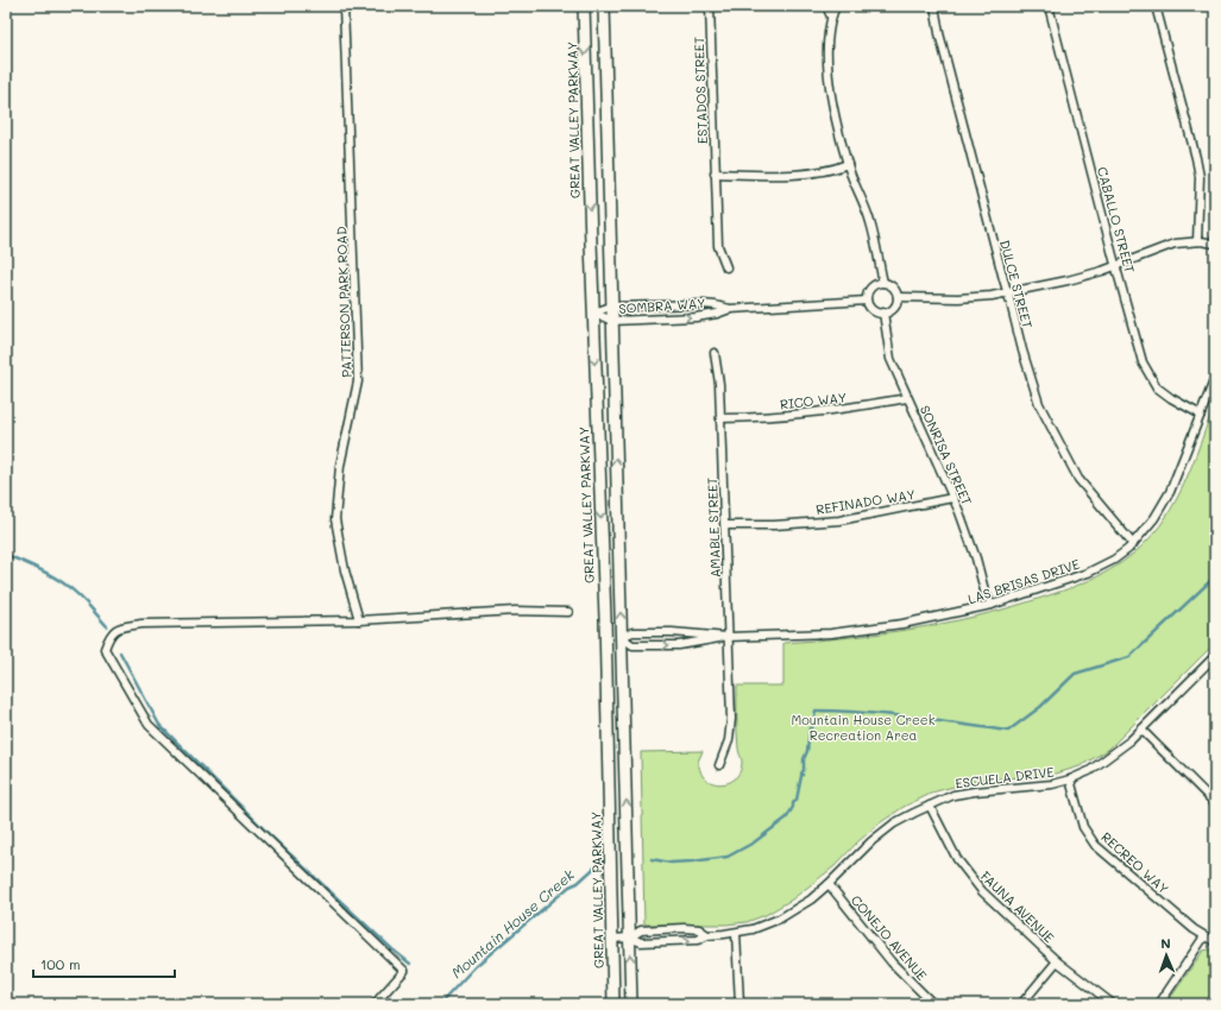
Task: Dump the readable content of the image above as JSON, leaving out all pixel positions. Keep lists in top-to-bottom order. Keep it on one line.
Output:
{"streets":{"main road":["GREAT VALLEY PARKWAY"],"street":["ESTADOS STREET","CABALLO STREET","DULCE STREET","PATTERSON PARK ROAD","SOMBRA WAY","RICO WAY","SONRISA STREET","REFINADO WAY","AMABLE STREET","LAS BRISAS DRIVE","ESCUELA DRIVE","RECREO WAY","FAUNA AVENUE","CONEJO AVENUE"]},"crossings":[["GREAT VALLEY PARKWAY","SOMBRA WAY"],["GREAT VALLEY PARKWAY","ESCUELA DRIVE"],["CABALLO STREET","LAS BRISAS DRIVE"],["DULCE STREET","LAS BRISAS DRIVE"],["SOMBRA WAY","SONRISA STREET"],["RICO WAY","SONRISA STREET"],["RICO WAY","AMABLE STREET"],["SONRISA STREET","REFINADO WAY"],["SONRISA STREET","LAS BRISAS DRIVE"],["REFINADO WAY","AMABLE STREET"],["AMABLE STREET","LAS BRISAS DRIVE"],["ESCUELA DRIVE","RECREO WAY"],["ESCUELA DRIVE","FAUNA AVENUE"],["ESCUELA DRIVE","CONEJO AVENUE"]],"water":["Mountain House Creek"],"parks":["Mountain House Creek Recreation Area"],"scale_bar":"100 m","north":"top"}
